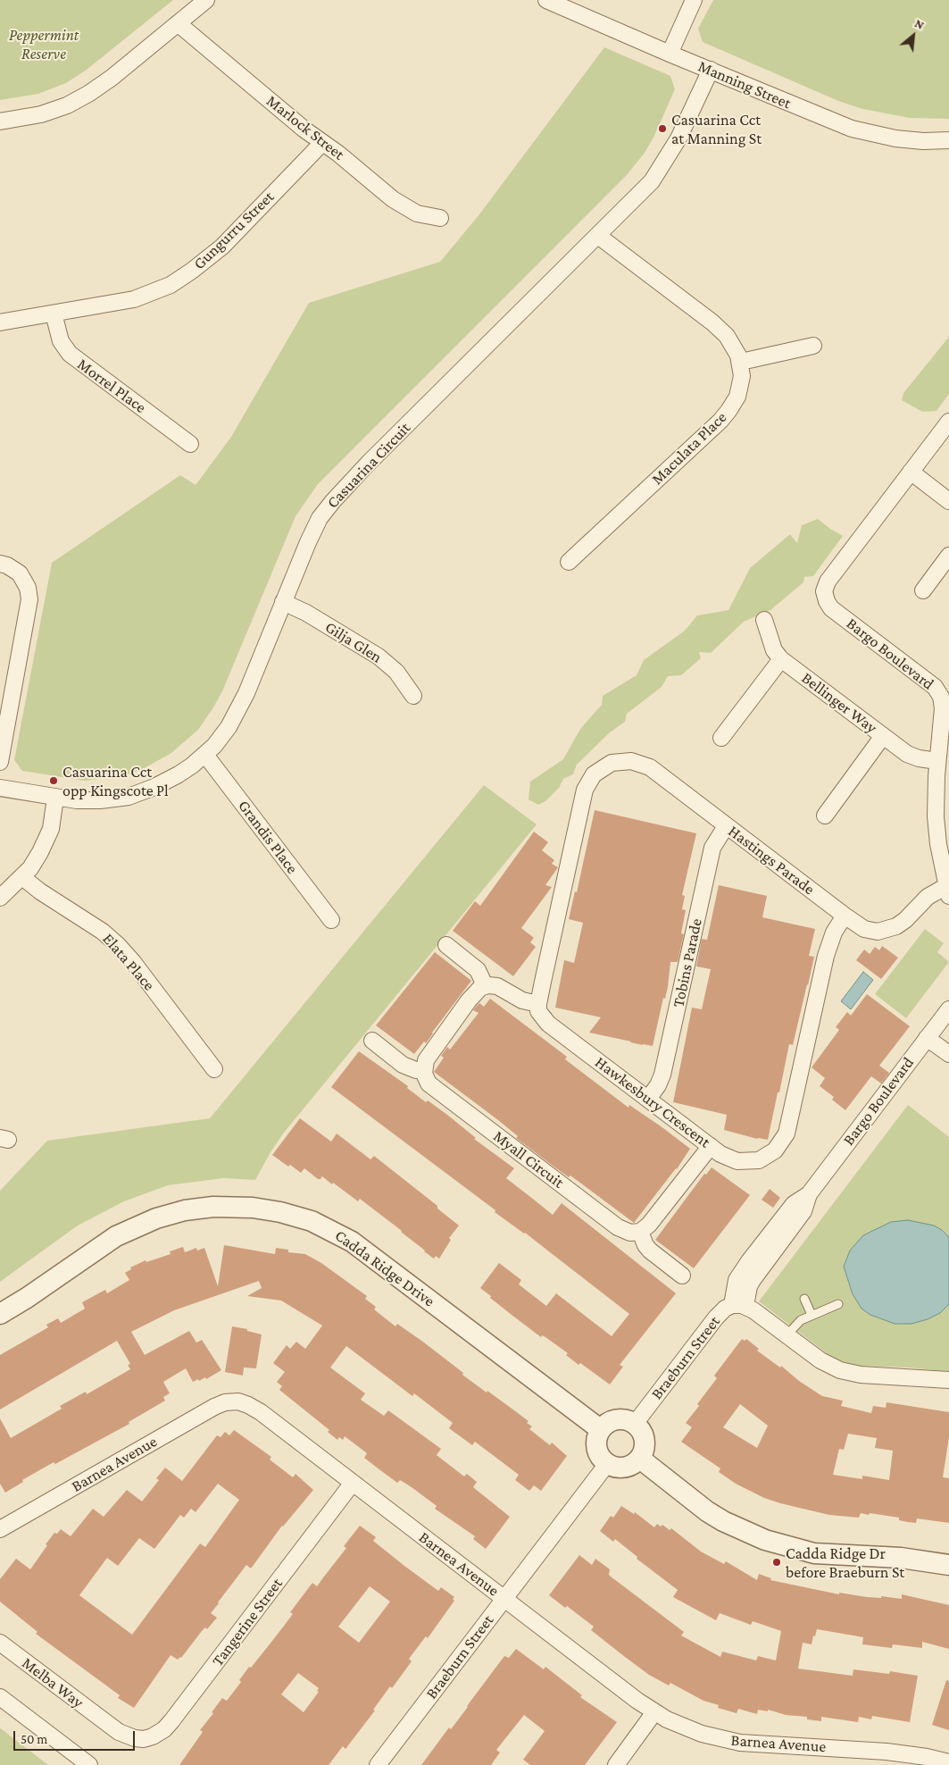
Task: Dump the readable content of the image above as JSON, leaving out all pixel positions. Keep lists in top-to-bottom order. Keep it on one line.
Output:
{"streets":{"street":["Manning Street","Marlock Street","Gungurru Street","Morrel Place","Maculata Place","Casuarina Circuit","Gilja Glen","Bargo Boulevard","Bellinger Way","Grandis Place","Hastings Parade","Elata Place","Tobins Parade","Hawkesbury Crescent","Myall Circuit","Cadda Ridge Drive","Braeburn Street","Barnea Avenue","Tangerine Street","Melba Way"]},"crossings":[["Manning Street","Casuarina Circuit"],["Marlock Street","Gungurru Street"],["Gungurru Street","Morrel Place"],["Maculata Place","Casuarina Circuit"],["Casuarina Circuit","Gilja Glen"],["Casuarina Circuit","Grandis Place"],["Bargo Boulevard","Bellinger Way"],["Bargo Boulevard","Hastings Parade"],["Bargo Boulevard","Braeburn Street"],["Hastings Parade","Tobins Parade"],["Hastings Parade","Hawkesbury Crescent"],["Tobins Parade","Hawkesbury Crescent"],["Cadda Ridge Drive","Braeburn Street"],["Braeburn Street","Barnea Avenue"],["Barnea Avenue","Tangerine Street"],["Tangerine Street","Melba Way"]],"parks":["Peppermint Reserve"],"places":["Casuarina Cct at Manning St","Casuarina Cct opp Kingscote Pl","Cadda Ridge Dr before Braeburn St"],"scale_bar":"50 m","north":"top right"}
